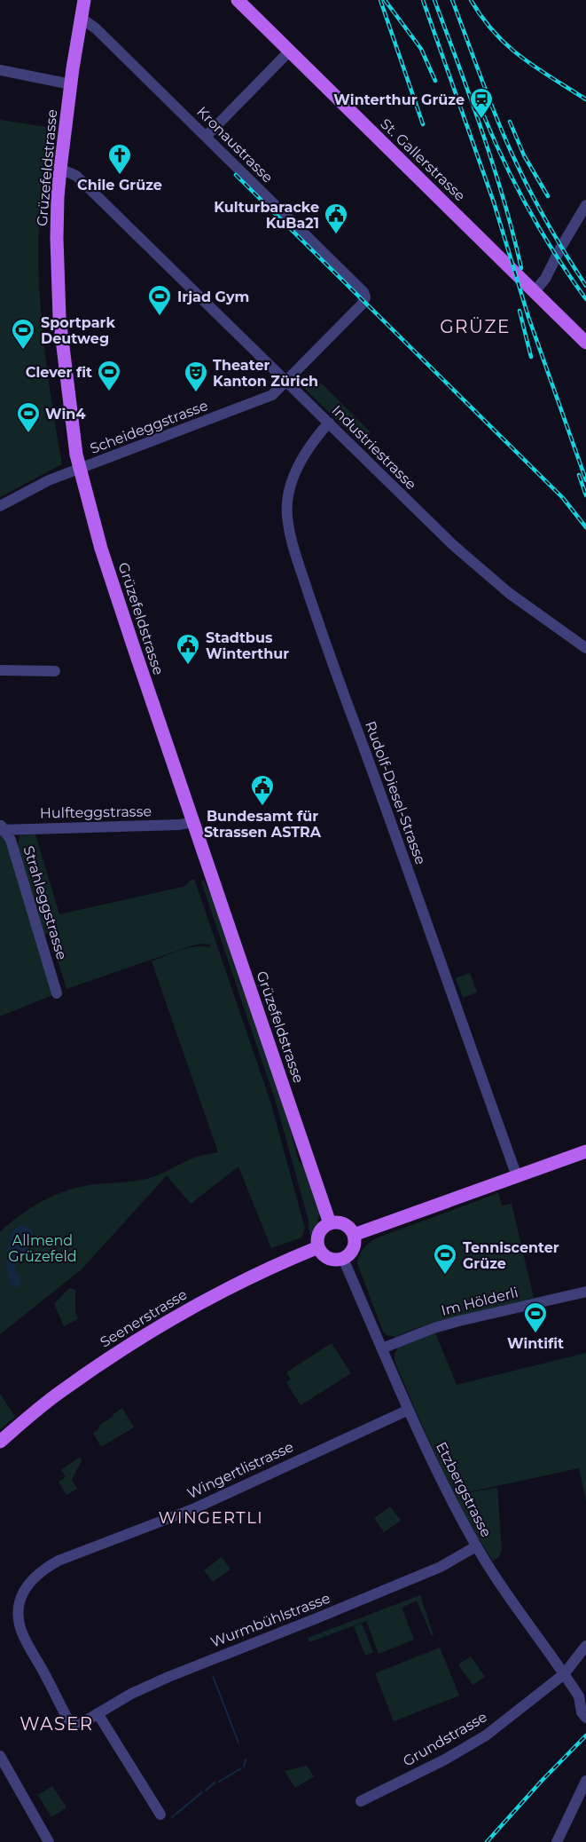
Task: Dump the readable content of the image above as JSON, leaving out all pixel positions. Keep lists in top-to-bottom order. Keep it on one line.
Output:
{"streets":{"main road":["St. Gallerstrasse","Grüzefeldstrasse","Seenerstrasse"],"street":["Kronaustrasse","Scheideggstrasse","Industriestrasse","Rudolf-Diesel-Strasse","Hulfteggstrasse","Strahleggstrasse","Im Hölderli","Wingertlistrasse","Etzbergstrasse","Wurmbühlstrasse","Grundstrasse"]},"crossings":[["Kronaustrasse","Grüzefeldstrasse"],["Kronaustrasse","Scheideggstrasse"],["Grüzefeldstrasse","Scheideggstrasse"],["Grüzefeldstrasse","Industriestrasse"],["Grüzefeldstrasse","Hulfteggstrasse"],["Grüzefeldstrasse","Seenerstrasse"],["Grüzefeldstrasse","Etzbergstrasse"],["Scheideggstrasse","Industriestrasse"],["Industriestrasse","Rudolf-Diesel-Strasse"],["Hulfteggstrasse","Strahleggstrasse"],["Im Hölderli","Etzbergstrasse"],["Seenerstrasse","Etzbergstrasse"],["Wingertlistrasse","Etzbergstrasse"],["Wingertlistrasse","Wurmbühlstrasse"],["Etzbergstrasse","Wurmbühlstrasse"],["Etzbergstrasse","Grundstrasse"]],"districts":["GRÜZE","WINGERTLI","WASER"],"parks":["Allmend Grüzefeld"],"places":{"station":["Winterthur Grüze"],"church":["Chile Grüze"],"public building":["Kulturbaracke KuBa21","Stadtbus Winterthur","Bundesamt für Strassen ASTRA"],"sports":["Irjad Gym","Sportpark Deutweg","Clever fit","Win4","Tenniscenter Grüze","Wintifit"],"theatre":["Theater Kanton Zürich"]}}
